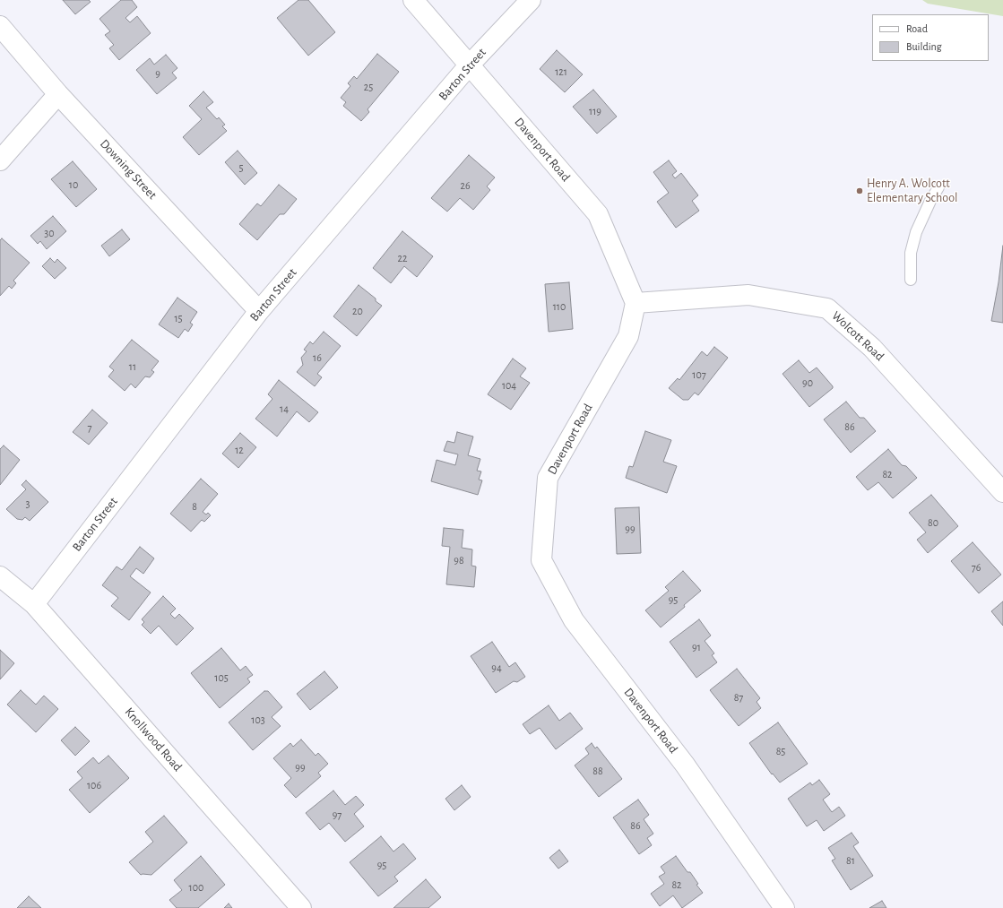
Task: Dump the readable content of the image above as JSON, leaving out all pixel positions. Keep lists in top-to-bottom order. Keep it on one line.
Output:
{"streets":{"street":["Barton Street","Davenport Road","Downing Street","Wolcott Road","Knollwood Road"]},"crossings":[["Barton Street","Davenport Road"],["Barton Street","Downing Street"],["Barton Street","Knollwood Road"],["Davenport Road","Wolcott Road"]],"places":["Henry A. Wolcott Elementary School"],"house_numbers":["121","9","25","119","5","10","26","30","22","110","20","15","16","11","107","90","104","14","86","7","12","82","3","8","80","99","98","76","95","91","94","105","87","103","85","99","88","106","97","86","81","95","82","100"],"legend":["Road","Building"]}
